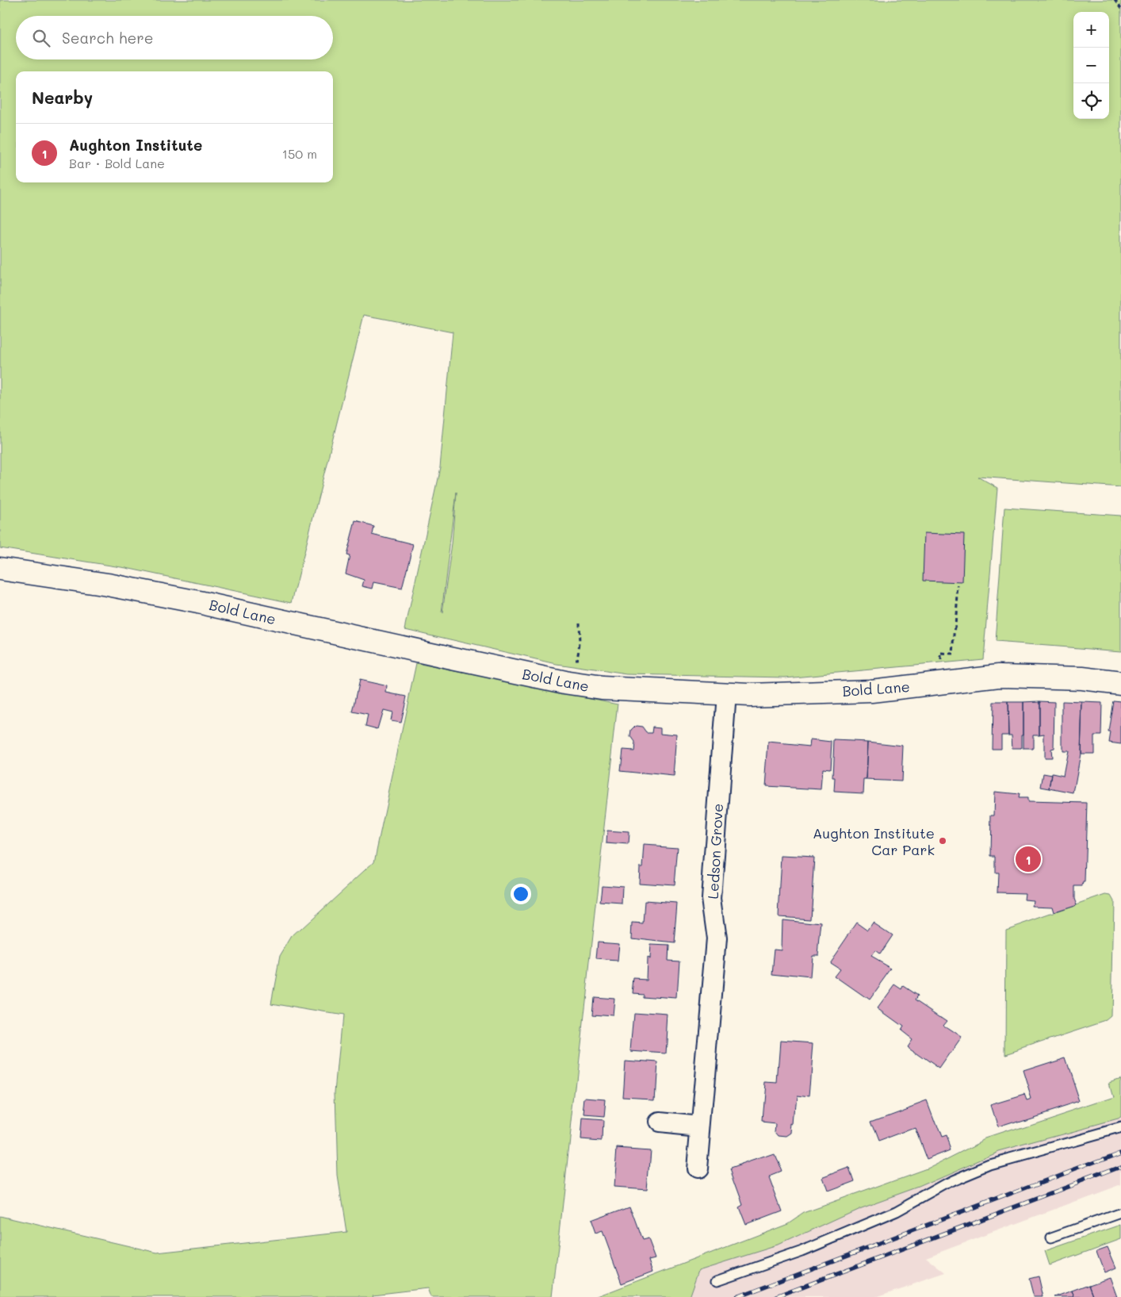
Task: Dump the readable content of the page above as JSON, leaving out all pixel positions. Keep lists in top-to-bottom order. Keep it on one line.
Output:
{"streets":{"street":["Bold Lane","Ledson Grove"]},"crossings":[["Bold Lane","Ledson Grove"]],"places":["Aughton Institute Car Park"],"page":{"map_buttons":["+","−"],"search":"Search here","heading":"Nearby","list":[{"mark":"1","name":"Aughton Institute","note":"Bar · Bold Lane","value":"150 m"}],"pins":"1"}}
